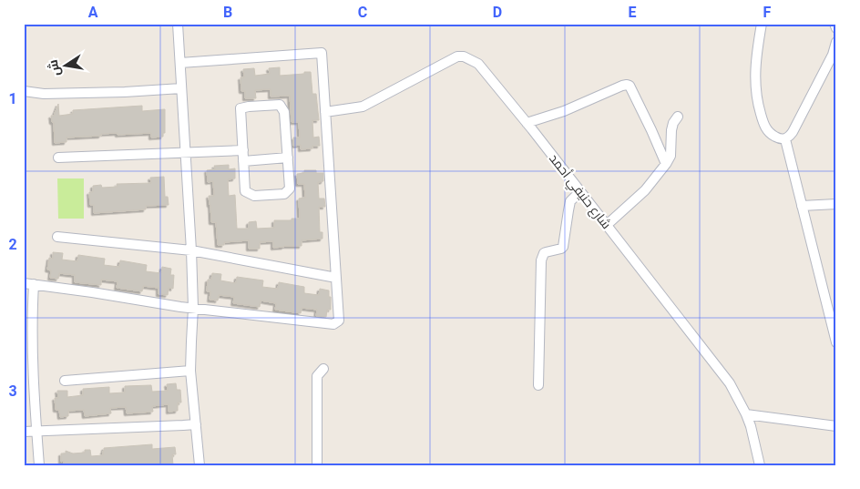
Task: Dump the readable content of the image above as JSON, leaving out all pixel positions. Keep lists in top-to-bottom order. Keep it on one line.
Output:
{"streets":{"street":["شارع حنيفي أحمد"]},"north":"left","grid":{"columns":["A","B","C","D","E","F"],"rows":["1","2","3"]}}
